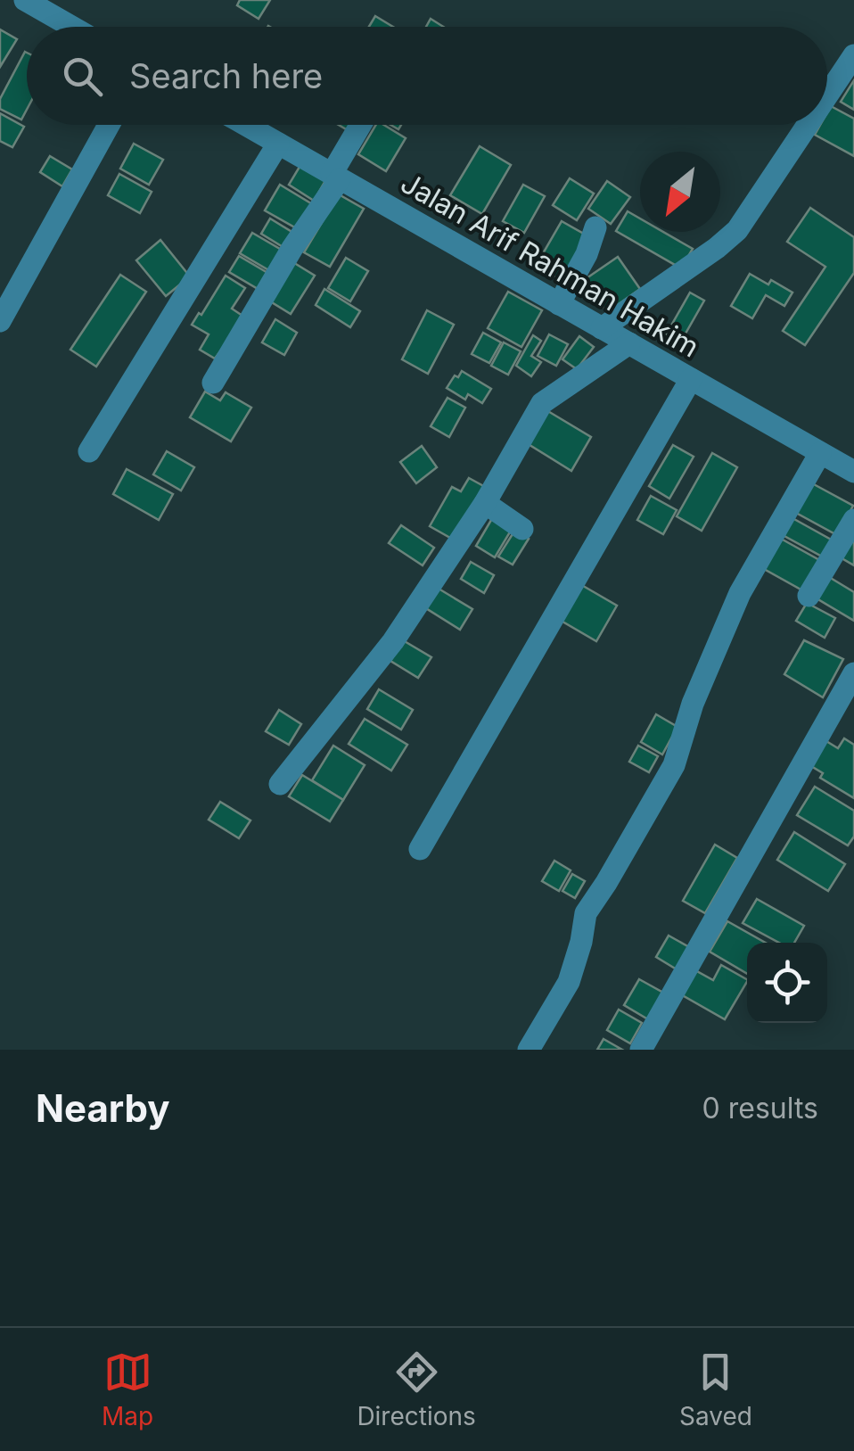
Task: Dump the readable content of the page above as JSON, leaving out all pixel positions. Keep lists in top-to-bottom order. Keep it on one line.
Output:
{"streets":{"street":["Jalan Arif Rahman Hakim"]},"north":"bottom left","page":{"search":"Search here","heading":["Nearby","0 results"],"nav":["Map","Directions","Saved"]}}
